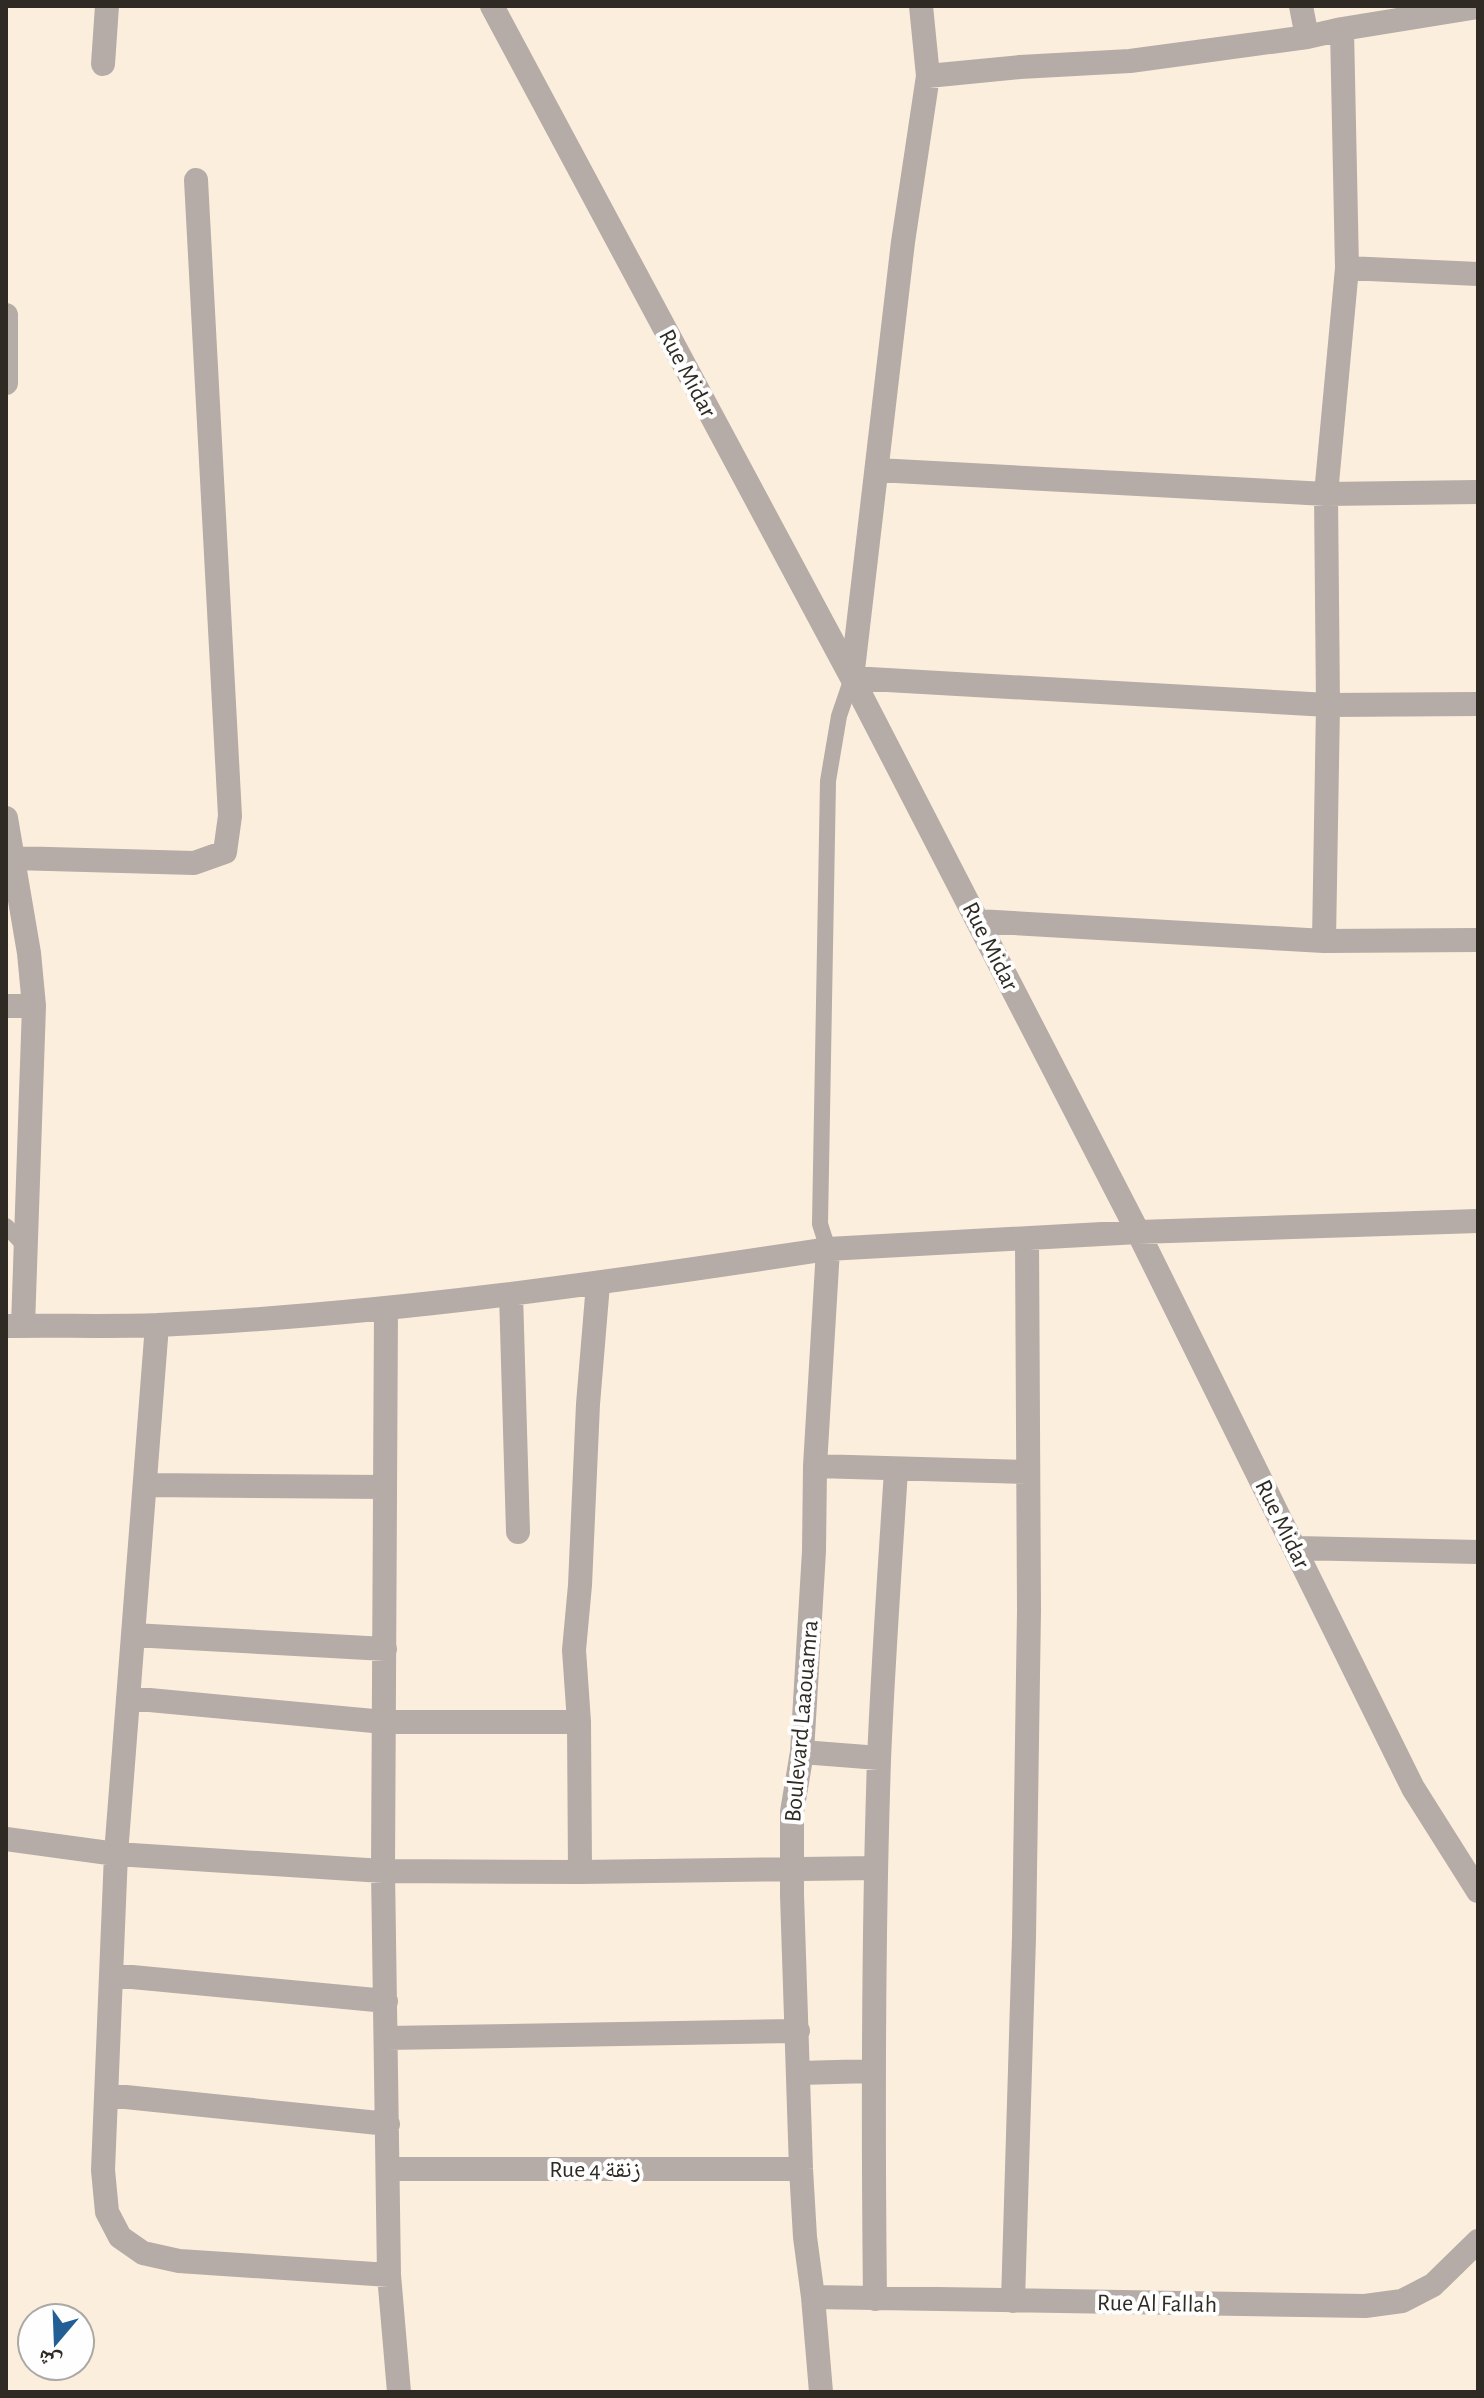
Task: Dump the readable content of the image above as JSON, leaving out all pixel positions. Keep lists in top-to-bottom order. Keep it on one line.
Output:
{"streets":{"street":["Rue Midar","Boulevard Laaouamra","Rue 4 زنقة","Rue Al Fallah"]},"crossings":[["Boulevard Laaouamra","Rue 4 زنقة"],["Boulevard Laaouamra","Rue Al Fallah"]],"north":"bottom"}
